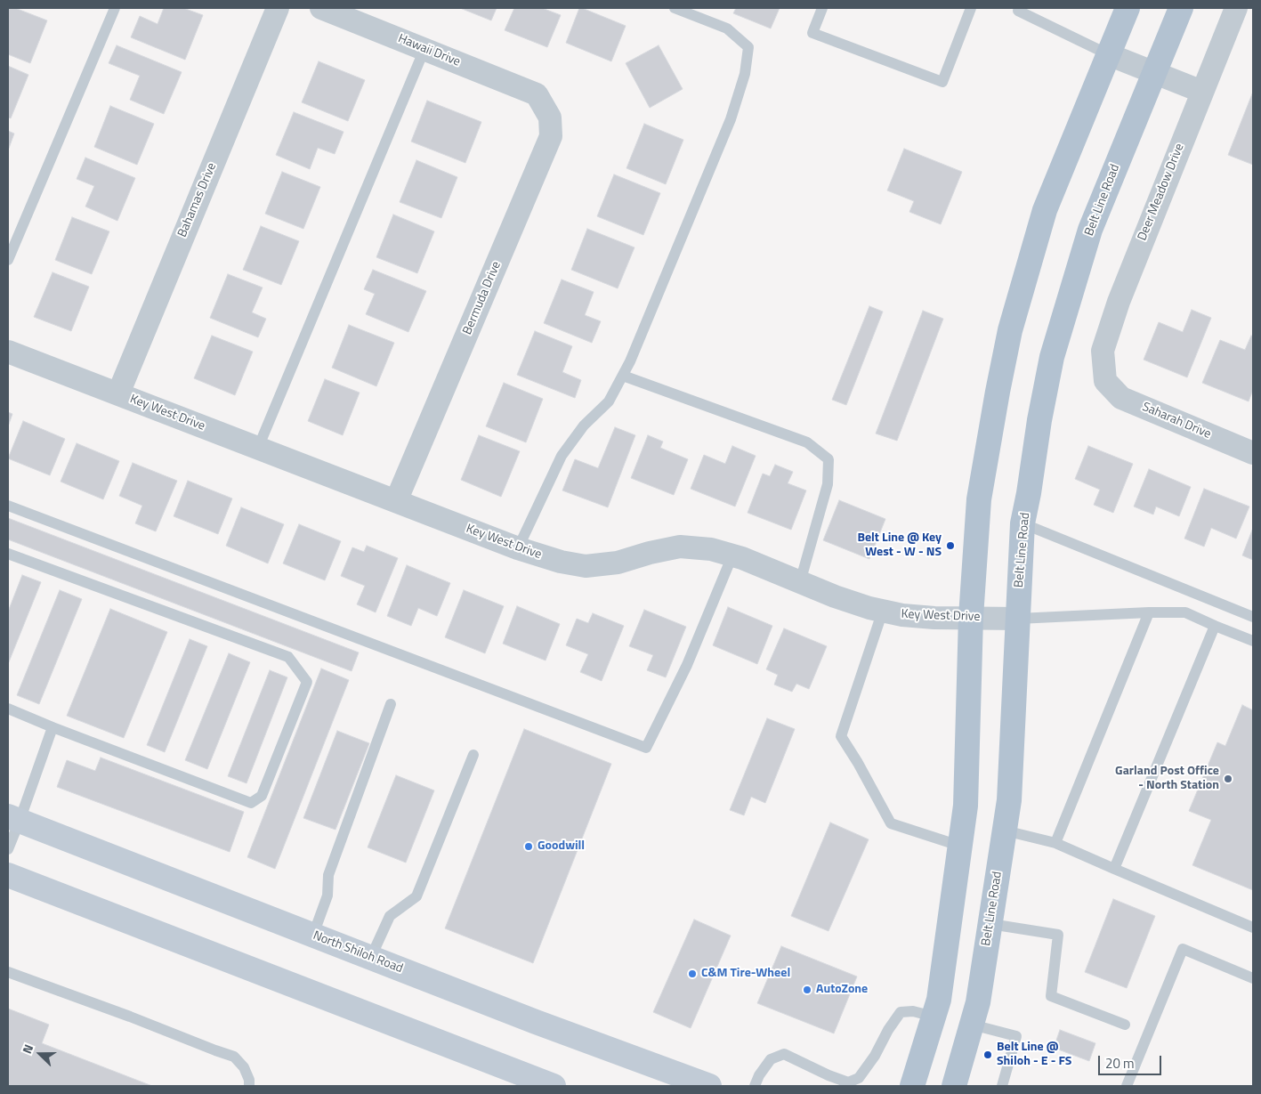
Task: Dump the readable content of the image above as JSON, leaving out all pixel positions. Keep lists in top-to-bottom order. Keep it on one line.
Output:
{"streets":{"main road":["Belt Line Road","North Shiloh Road"],"street":["Hawaii Drive","Deer Meadow Drive","Bahamas Drive","Bermuda Drive","Key West Drive","Saharah Drive"]},"crossings":[["Hawaii Drive","Bermuda Drive"],["Deer Meadow Drive","Saharah Drive"],["Bahamas Drive","Key West Drive"],["Belt Line Road","Key West Drive"],["Bermuda Drive","Key West Drive"]],"places":["Belt Line @ Key West - W - NS","Garland Post Office - North Station","Goodwill","C&M Tire-Wheel","AutoZone","Belt Line @ Shiloh - E - FS"],"scale_bar":"20 m","north":"left"}
